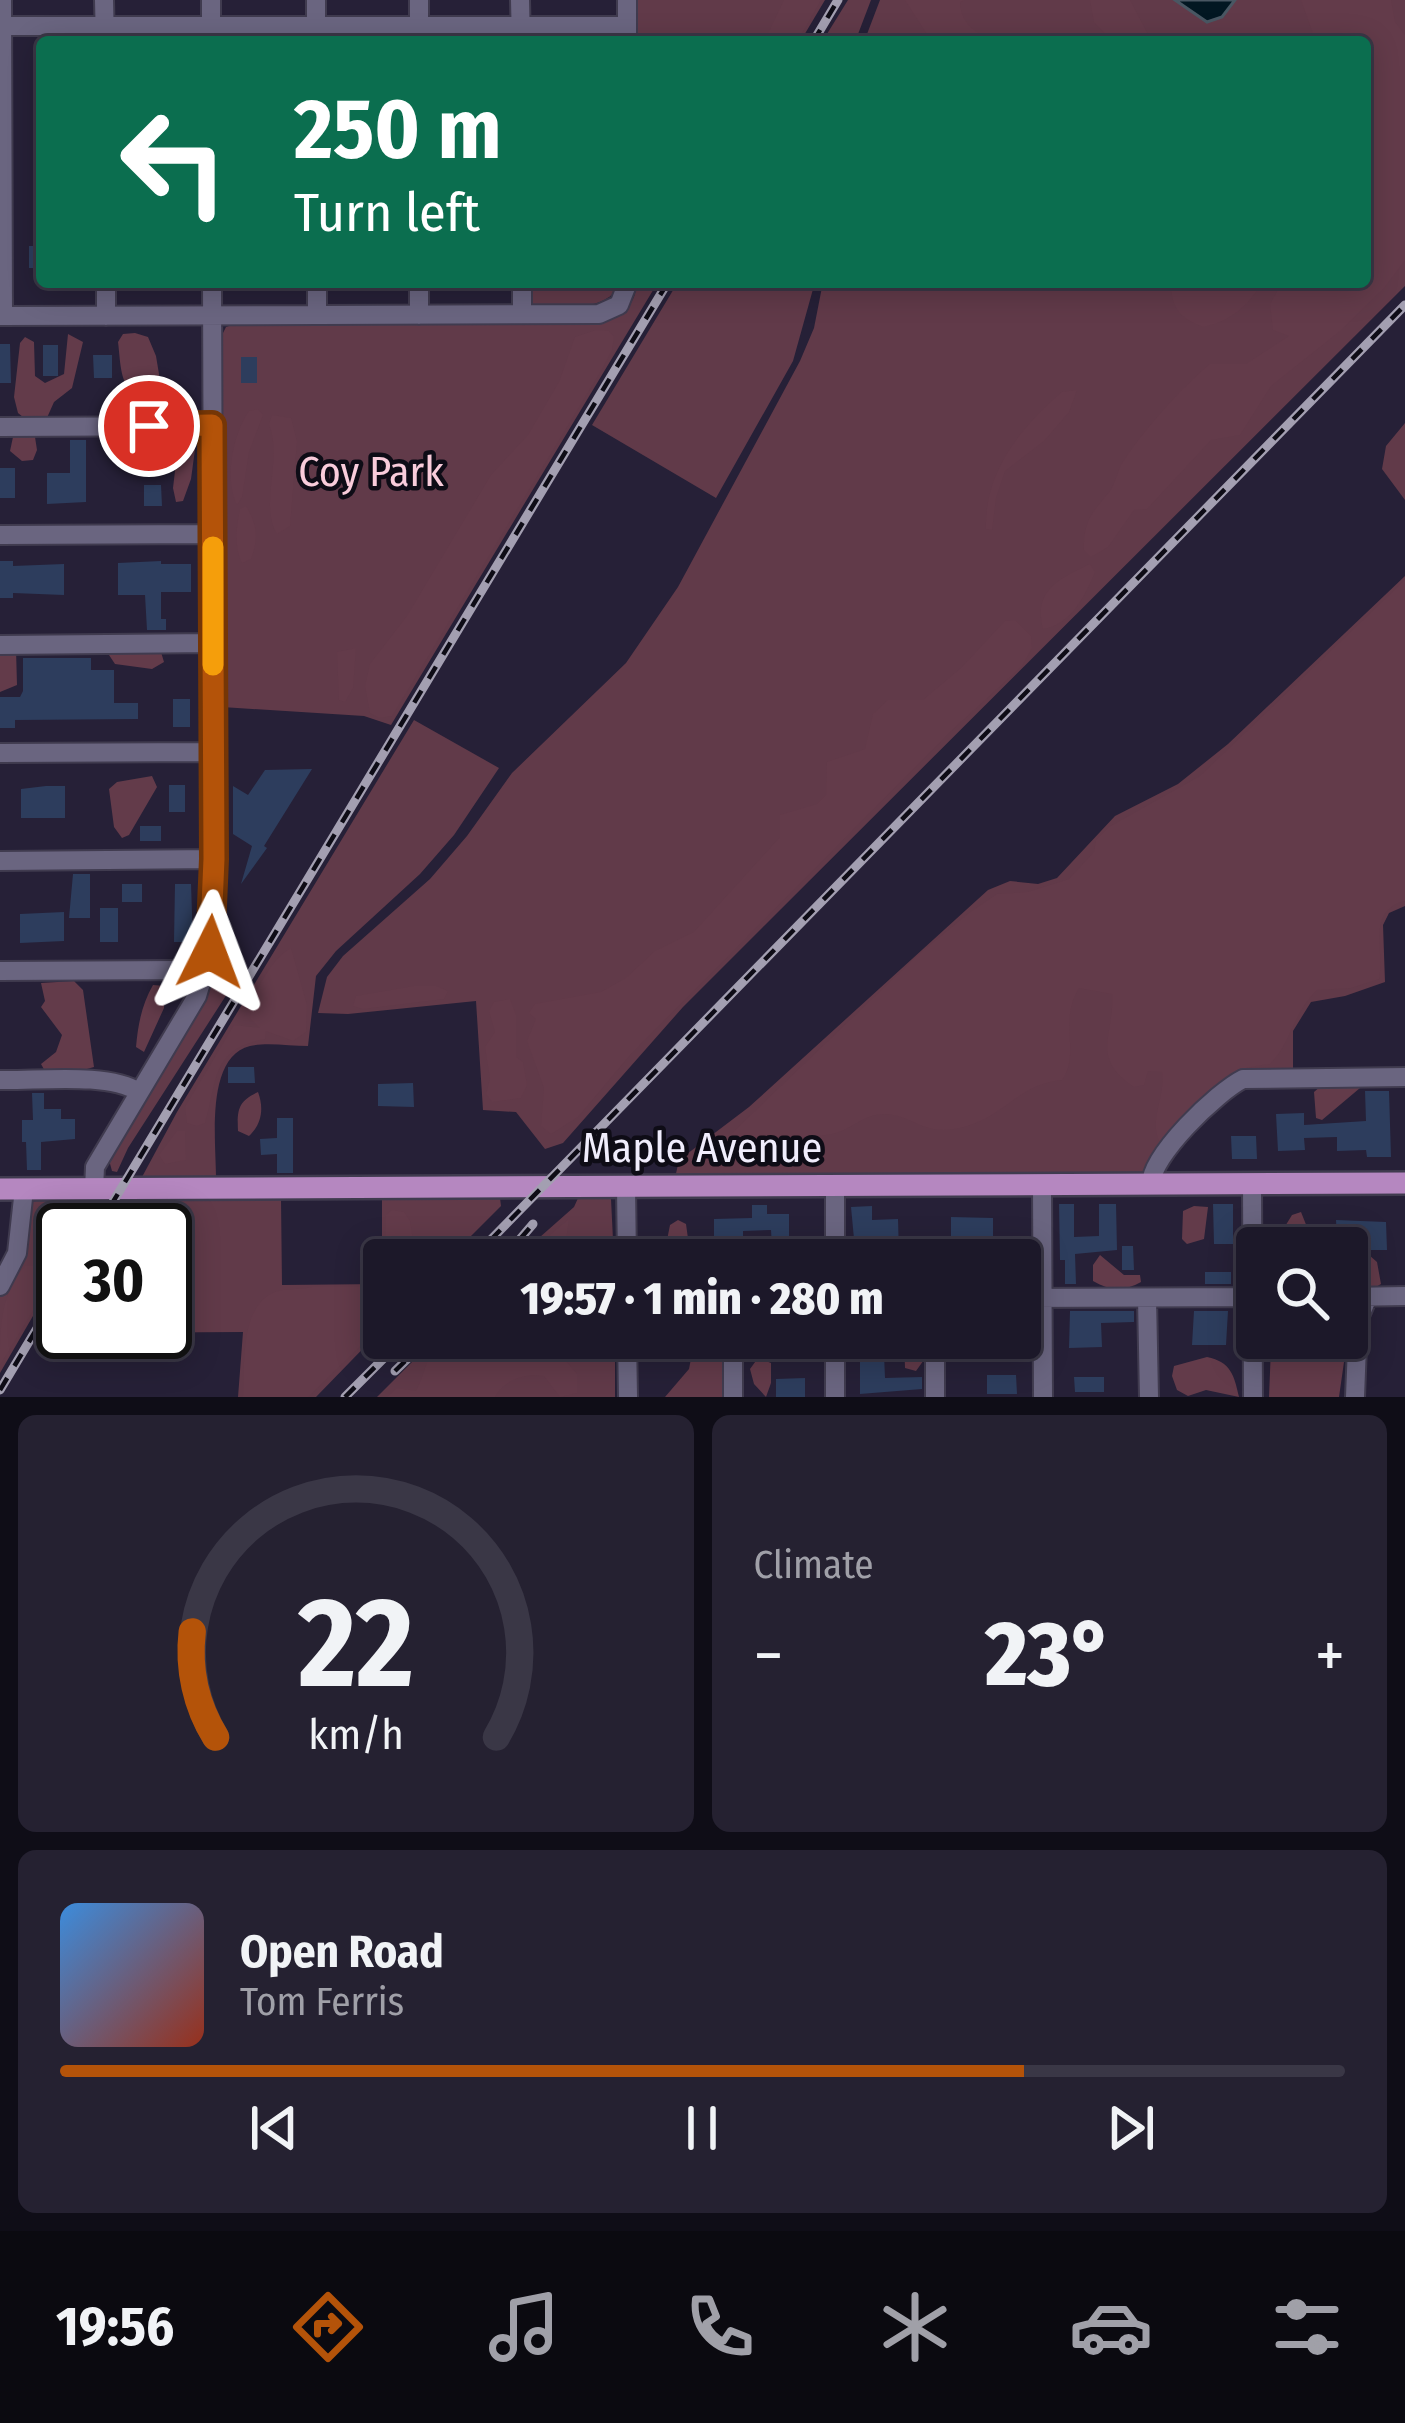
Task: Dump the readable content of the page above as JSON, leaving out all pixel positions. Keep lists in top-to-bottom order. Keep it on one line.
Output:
{"streets":{"main road":["Maple Avenue"]},"parks":["Coy Park"],"page":{"turn":["250 m","Turn left"],"limit":"30","trip":"19:57 · 1 min · 280 m","tile":"Climate","heat":["−","23°","+"],"song":["Open Road","Tom Ferris"],"tabs":"19:56","gauge":["22","km/h"]}}
